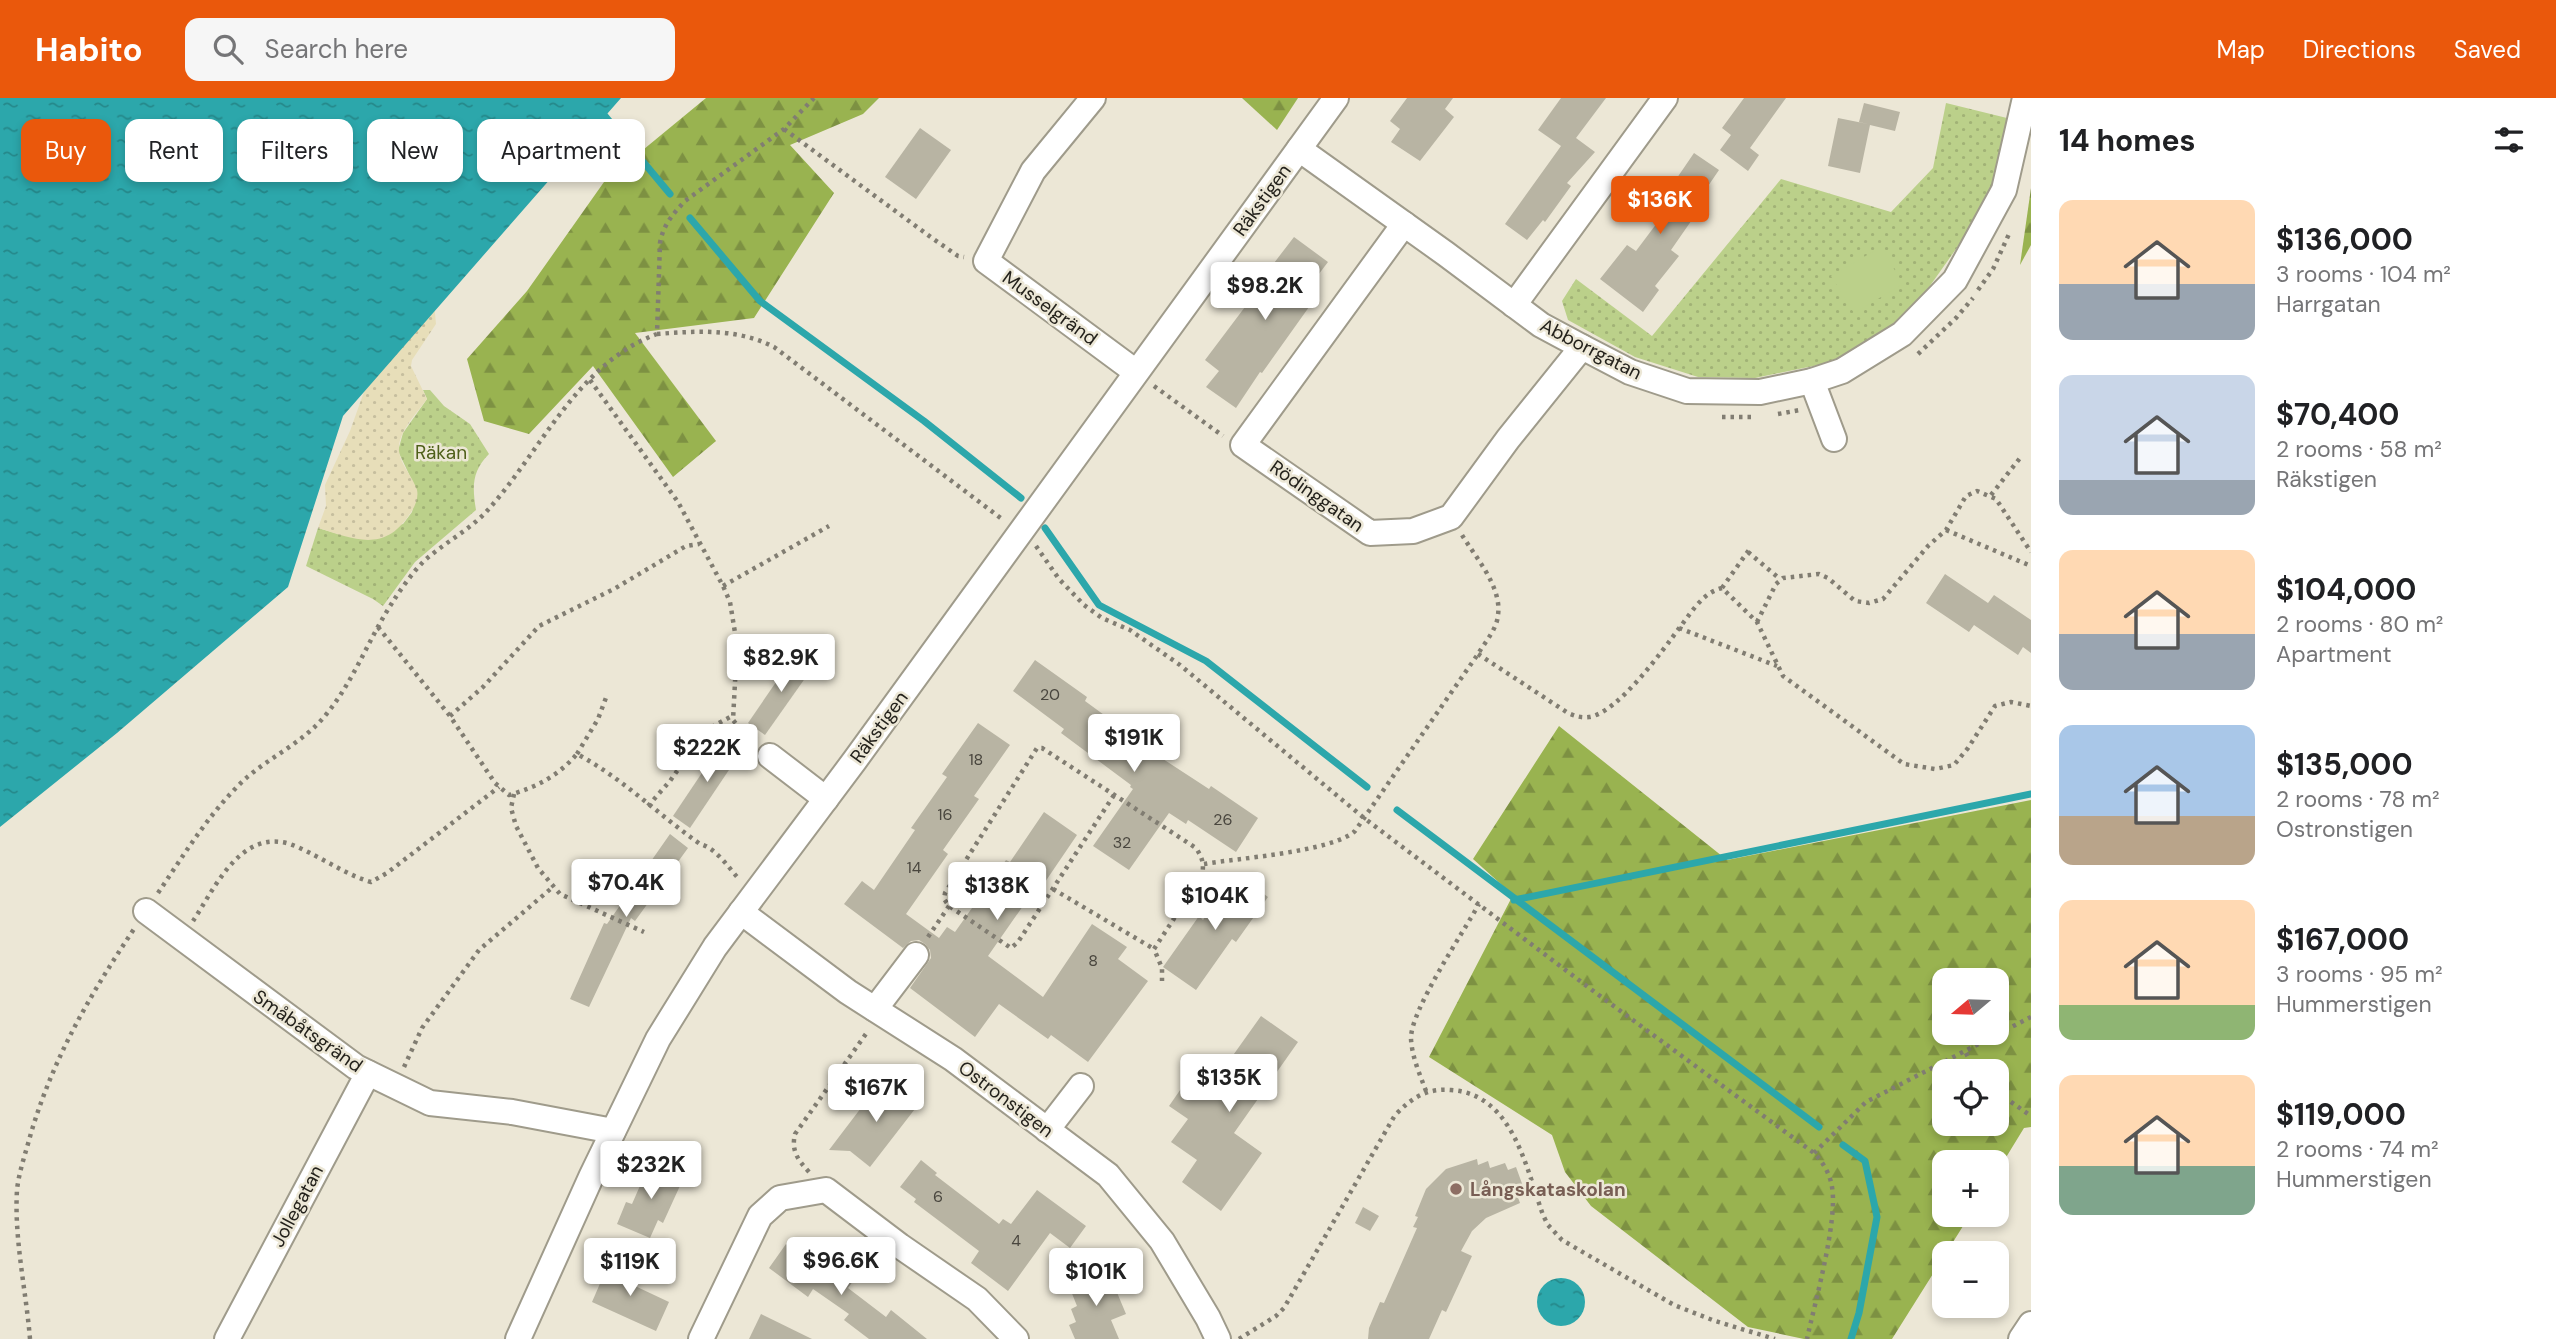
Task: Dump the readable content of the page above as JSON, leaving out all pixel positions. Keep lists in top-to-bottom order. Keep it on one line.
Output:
{"streets":{"street":["Räkstigen","Musselgränd","Abborrgatan","Rödinggatan","Småbåtsgränd","Ostronstigen","Jollegatan"]},"crossings":[["Räkstigen","Musselgränd"],["Räkstigen","Abborrgatan"],["Räkstigen","Småbåtsgränd"],["Räkstigen","Ostronstigen"],["Småbåtsgränd","Jollegatan"]],"parks":["Räkan"],"places":["Långskataskolan"],"house_numbers":["20","18","16","26","32","14","8","6","4"],"north":"left","page":{"header":"Habito","search":"Search here","nav":["Map","Directions","Saved"],"heading":"14 homes","chip":["Buy","Rent","Filters","New","Apartment"],"price":["$136K","$98.2K","$82.9K","$191K","$222K","$70.4K","$138K","$104K","$135K","$167K","$232K","$96.6K","$119K","$101K"],"list":[{"name":"$136,000","note":"3 rooms · 104 m² · Harrgatan"},{"name":"$70,400","note":"2 rooms · 58 m² · Räkstigen"},{"name":"$104,000","note":"2 rooms · 80 m² · Apartment"},{"name":"$135,000","note":"2 rooms · 78 m² · Ostronstigen"},{"name":"$167,000","note":"3 rooms · 95 m² · Hummerstigen"},{"name":"$119,000","note":"2 rooms · 74 m² · Hummerstigen"}],"map_buttons":["+","−"]}}
